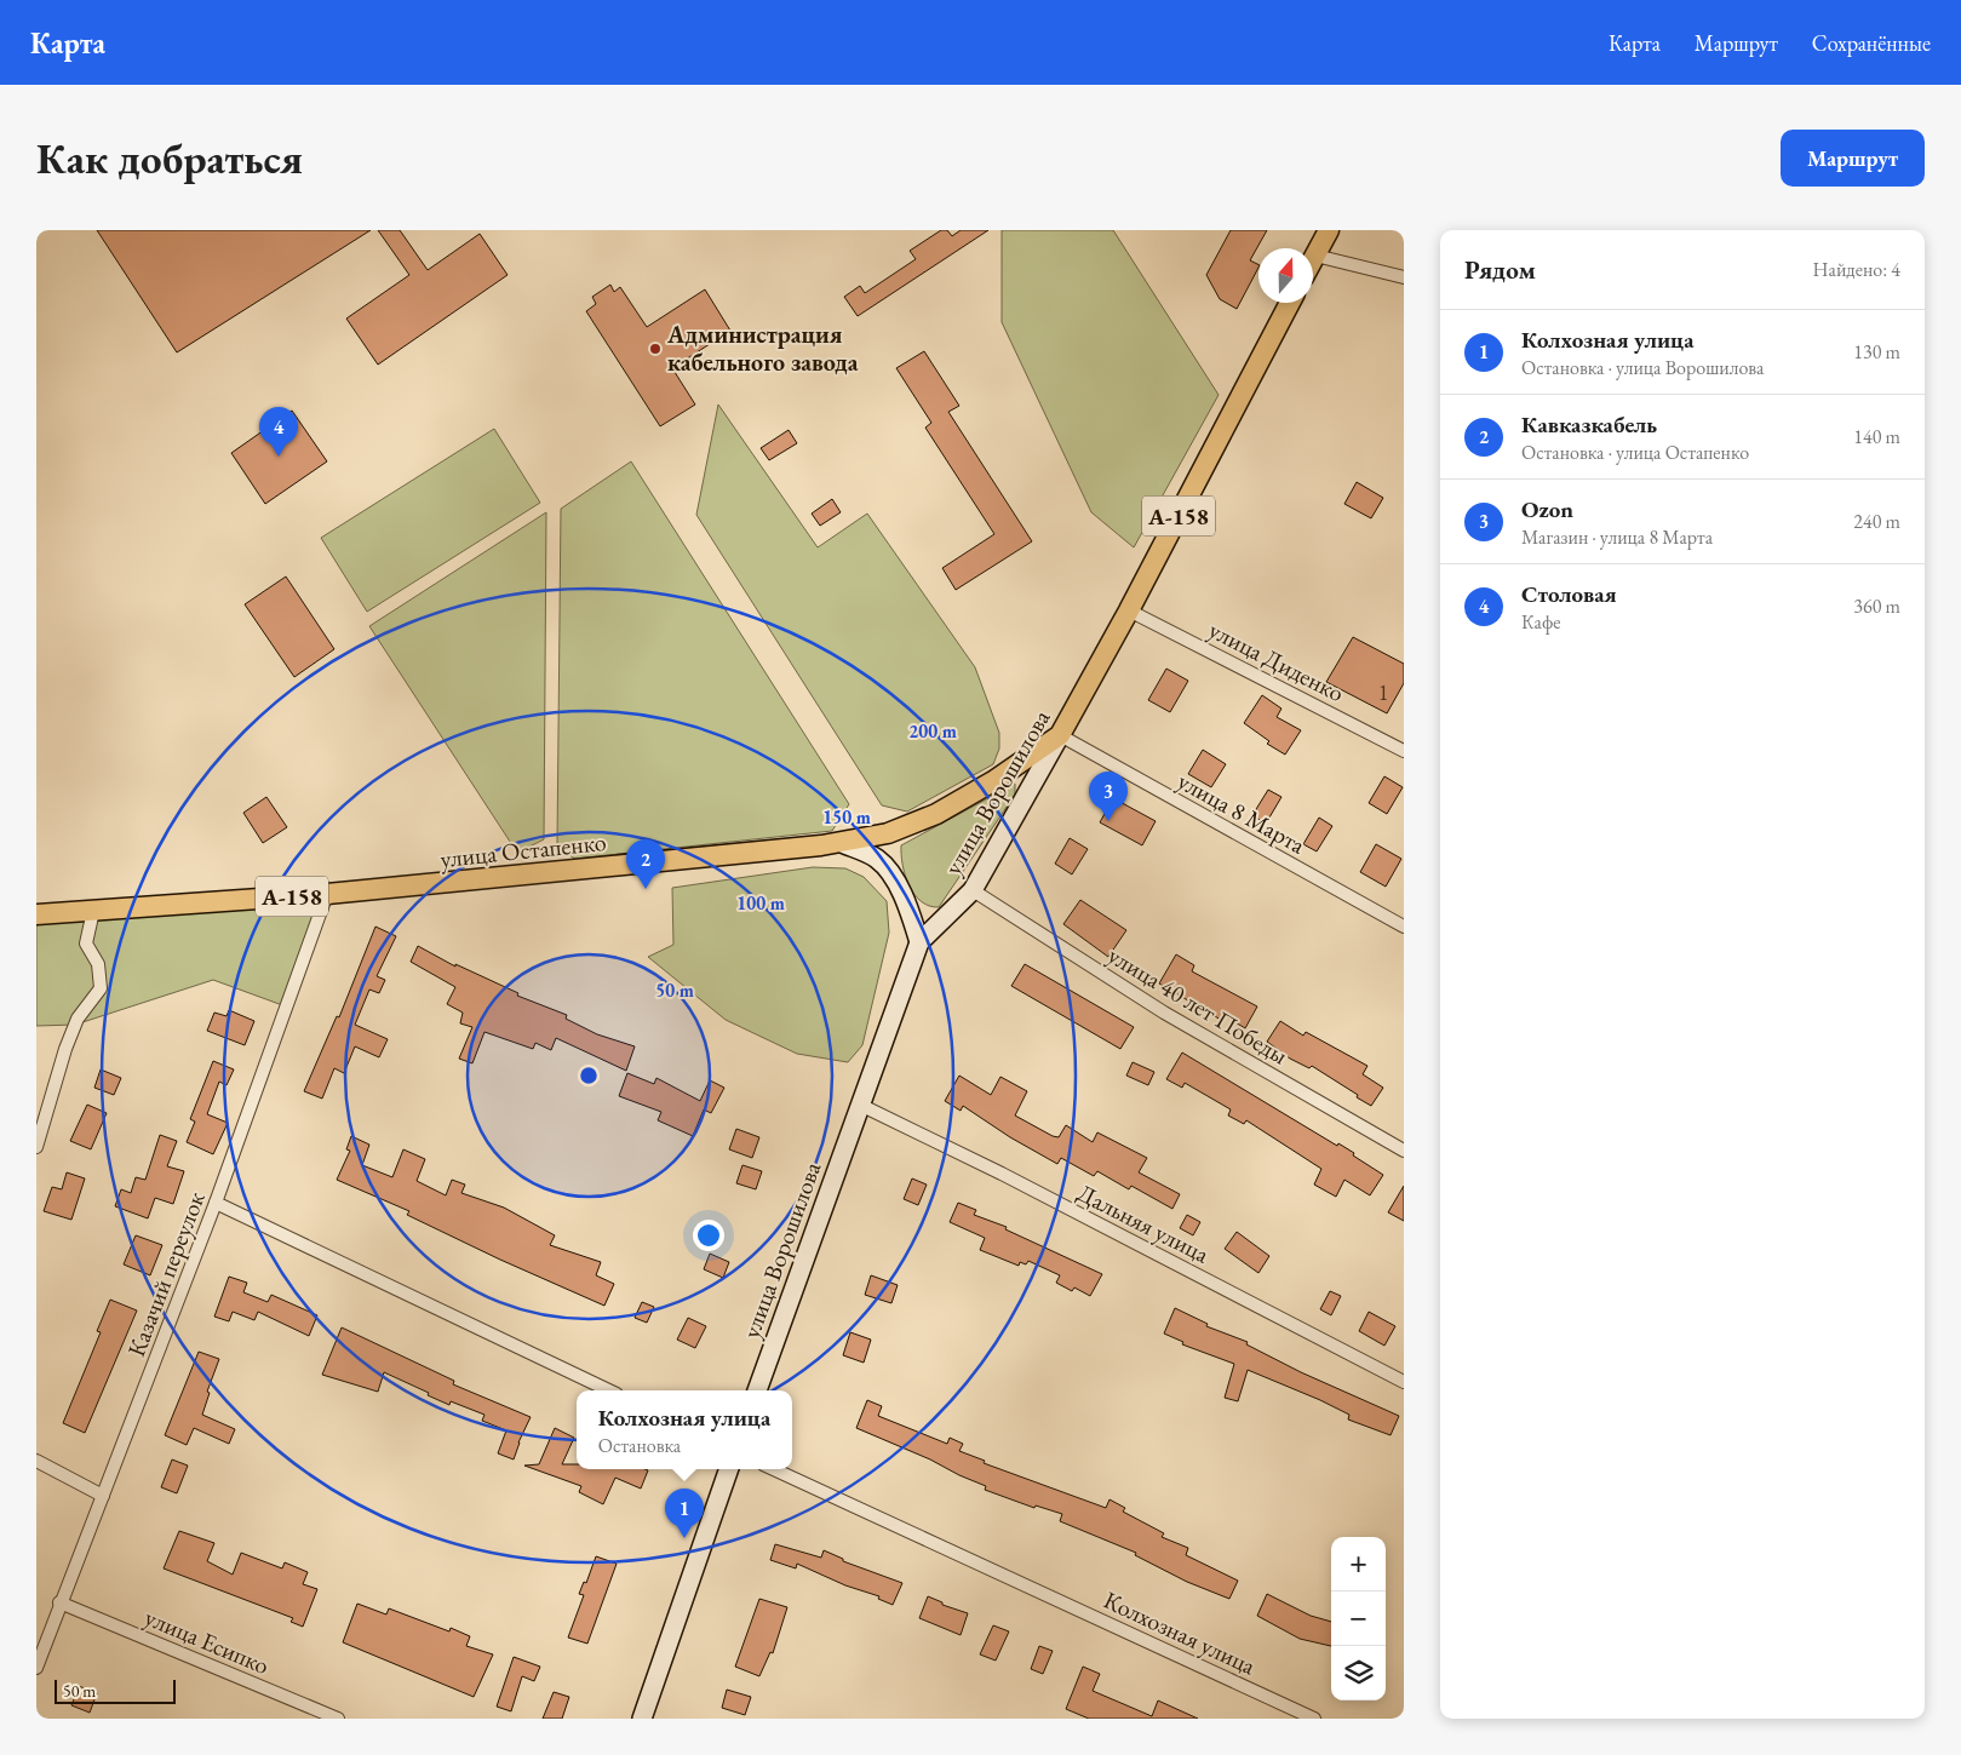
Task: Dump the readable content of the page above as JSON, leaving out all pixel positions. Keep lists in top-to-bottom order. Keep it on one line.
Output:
{"streets":{"main road":["А-158","улица Ворошилова","улица Остапенко"],"street":["улица Диденко","улица 8 Марта","улица 40 лет Победы","Дальняя улица","Казачий переулок","Колхозная улица","улица Есипко"]},"crossings":[["улица Диденко","улица Ворошилова"],["улица Ворошилова","улица 8 Марта"],["улица Ворошилова","улица Остапенко"],["улица Ворошилова","улица 40 лет Победы"],["улица Ворошилова","Дальняя улица"],["улица 8 Марта","улица Остапенко"],["улица Остапенко","Казачий переулок"],["Казачий переулок","улица Есипко"]],"places":["Администрация кабельного завода"],"house_numbers":["1"],"scale_bar":"50 m","north":"top","page":{"header":"Карта","nav":["Карта","Маршрут","Сохранённые"],"buttons":"Маршрут","title":"Как добраться","heading":["Рядом","Найдено: 4"],"list":[{"mark":"1","name":"Колхозная улица","note":"Остановка · улица Ворошилова","value":"130 m"},{"mark":"2","name":"Кавказкабель","note":"Остановка · улица Остапенко","value":"140 m"},{"mark":"3","name":"Ozon","note":"Магазин · улица 8 Марта","value":"240 m"},{"mark":"4","name":"Столовая","note":"Кафе","value":"360 m"}],"pins":["4","3","2","1"],"popup":["Колхозная улица","Остановка"],"map_buttons":["+","−"],"scale":"50 m"},"rings":["200 m","150 m","100 m","50 m"]}
